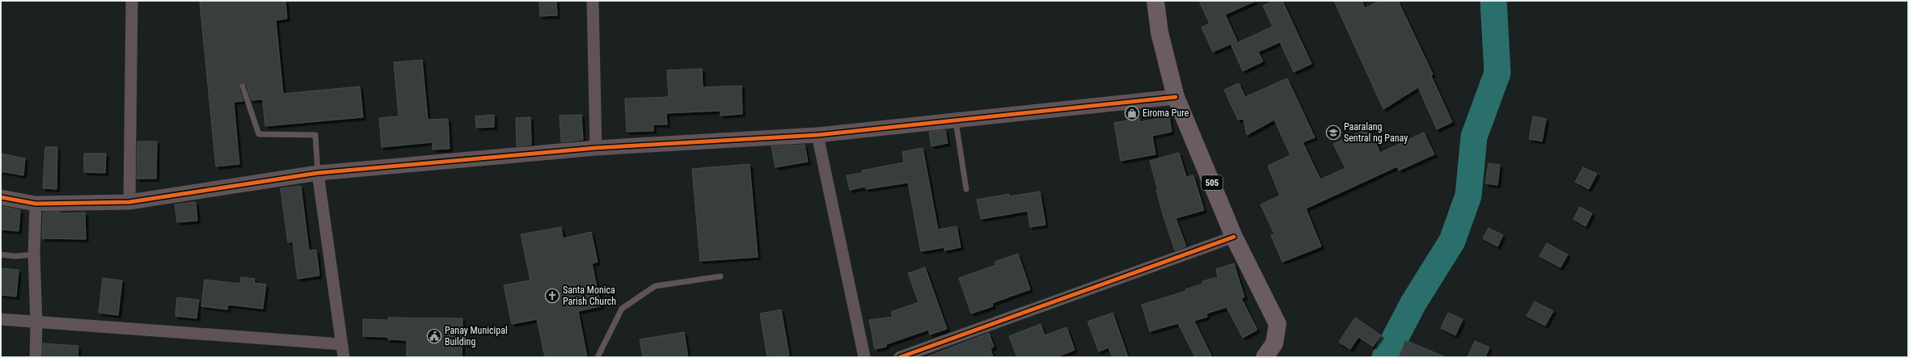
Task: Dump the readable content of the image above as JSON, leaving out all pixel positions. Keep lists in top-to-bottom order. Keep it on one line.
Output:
{"streets":{"main road":["505"]},"places":{"shop":["Eiroma Pure"],"school or university":["Paaralang Sentral ng Panay"],"church":["Santa Monica Parish Church"],"public building":["Panay Municipal Building"]}}
